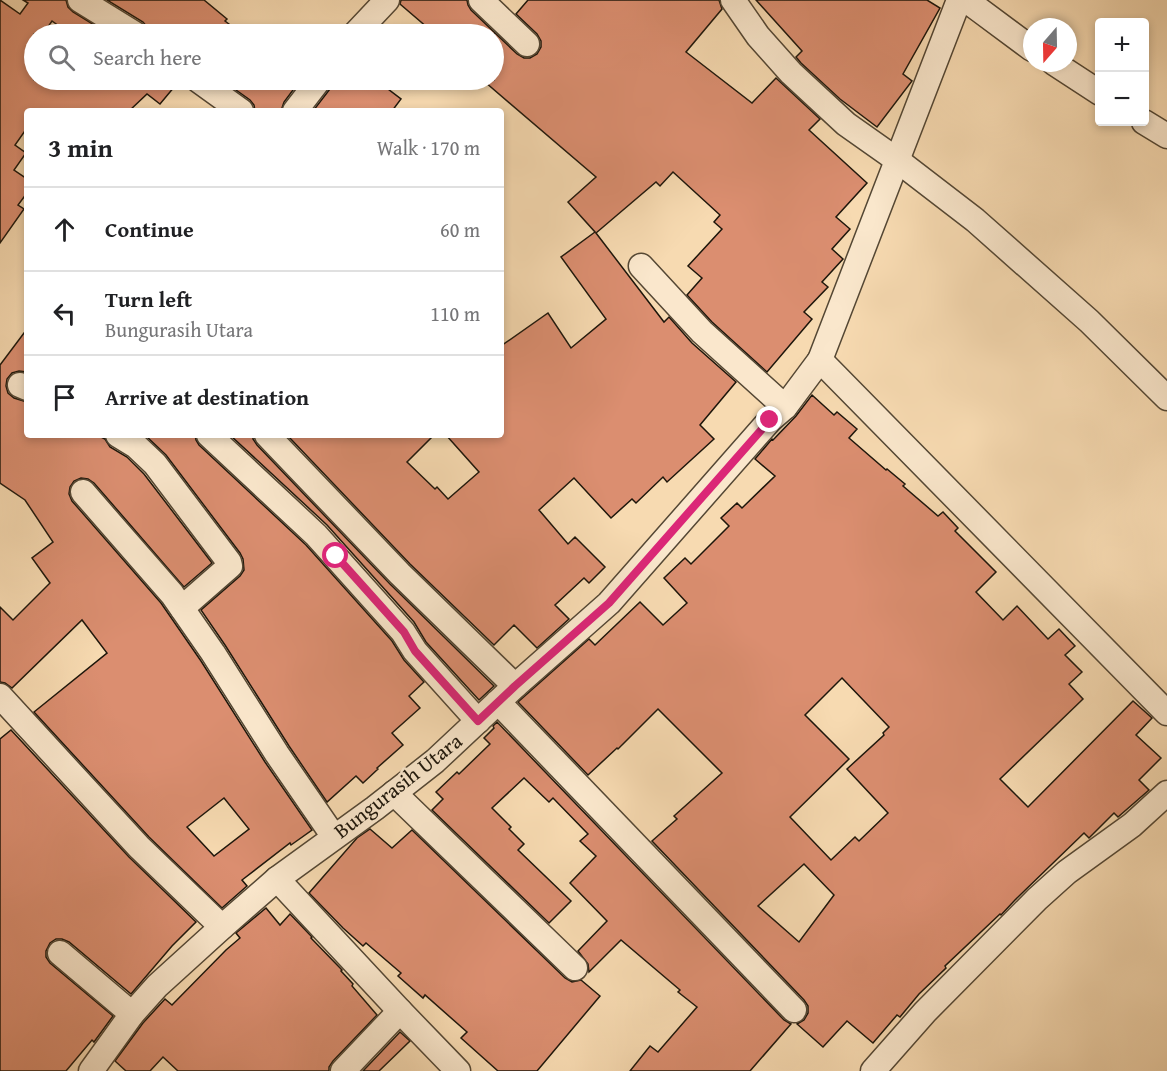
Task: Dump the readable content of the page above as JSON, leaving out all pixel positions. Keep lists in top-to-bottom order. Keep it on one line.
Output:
{"streets":{"street":["Bungurasih Utara"]},"north":"bottom","page":{"map_buttons":["+","−"],"search":"Search here","heading":["3 min","Walk · 170 m"],"list":[["Continue","60 m"],["Turn left","Bungurasih Utara","110 m"],"Arrive at destination"]}}
